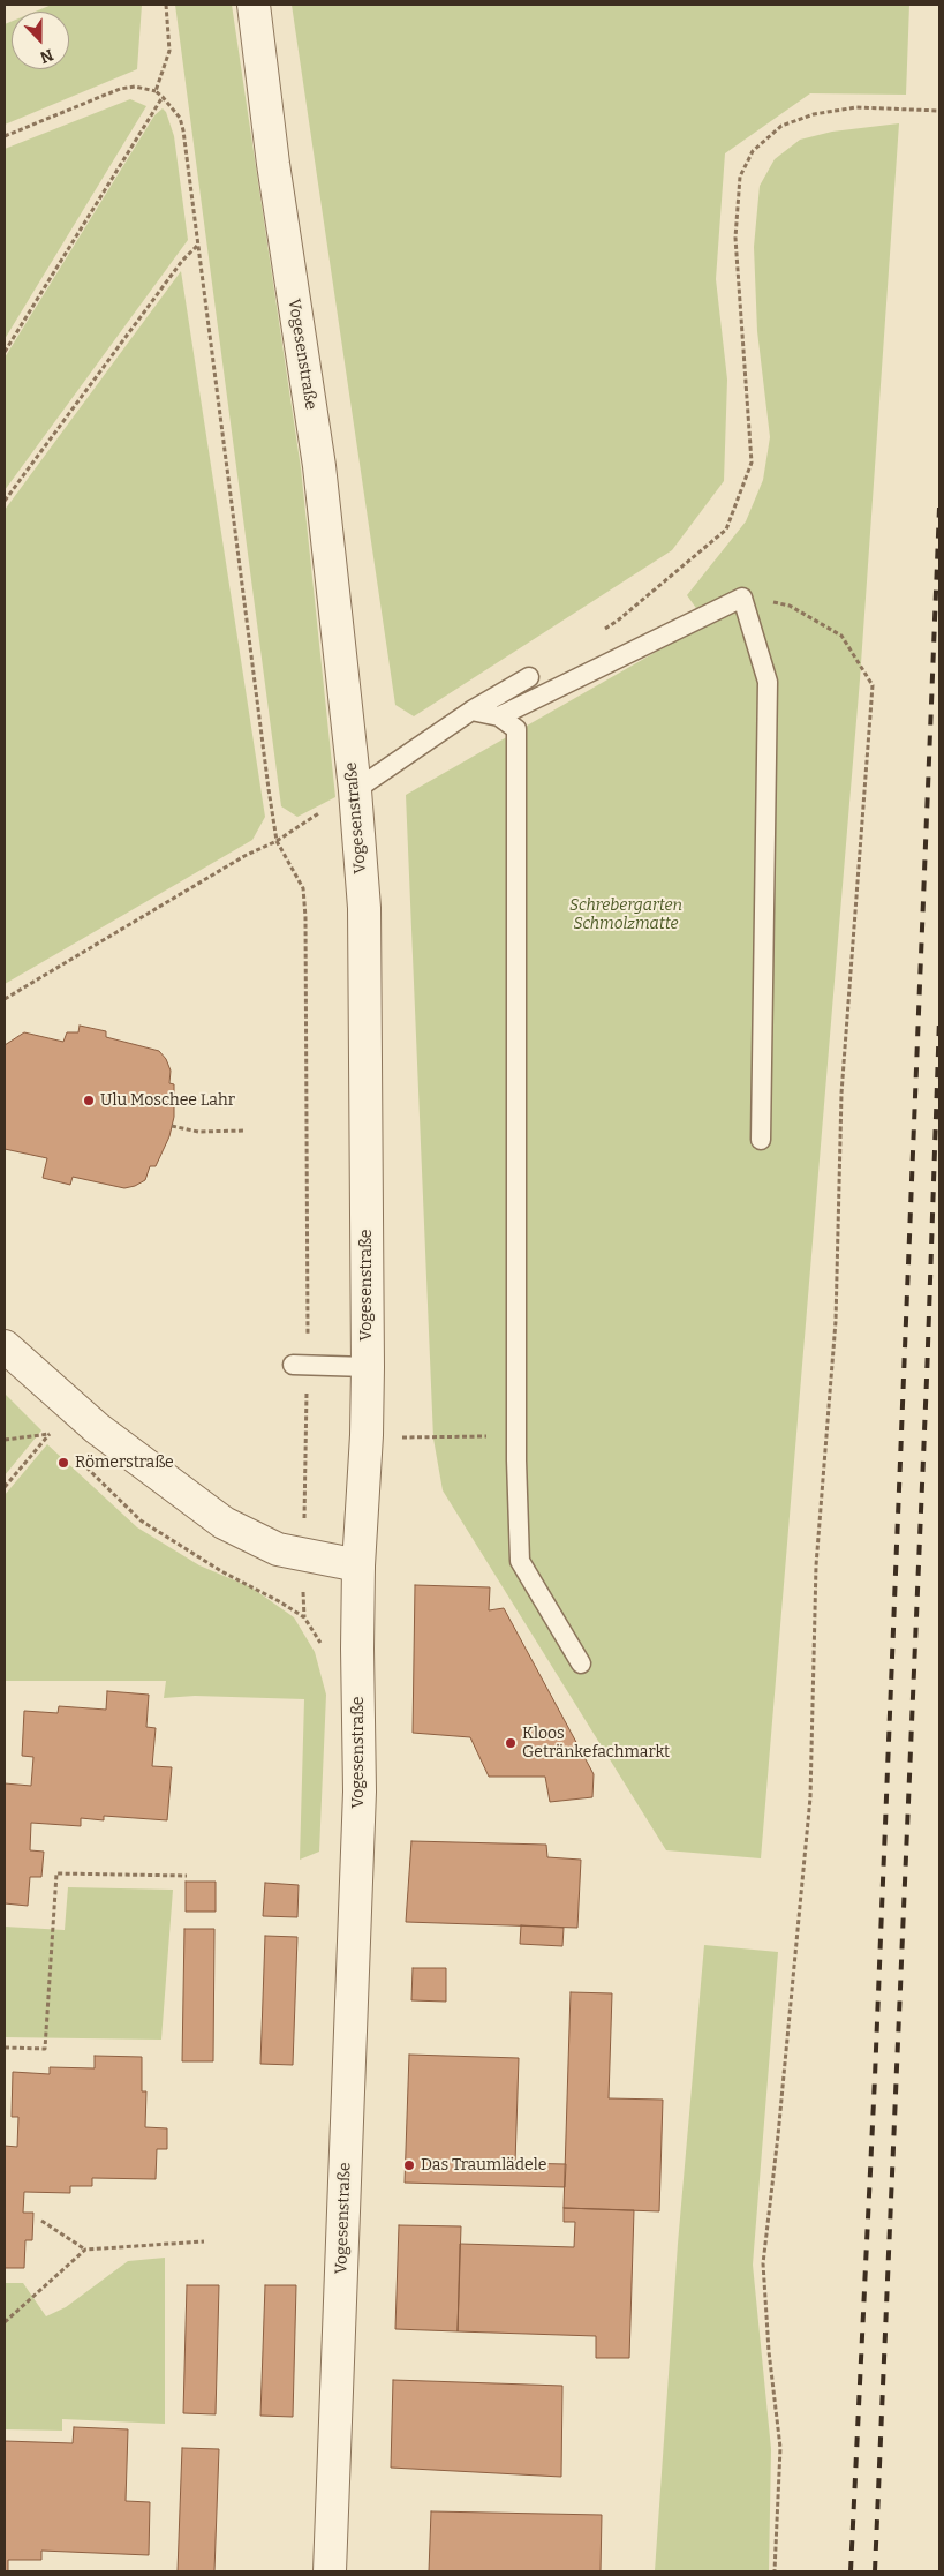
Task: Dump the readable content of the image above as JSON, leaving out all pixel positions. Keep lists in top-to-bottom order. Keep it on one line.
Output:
{"streets":{"street":["Vogesenstraße"]},"parks":["Schrebergarten Schmolzmatte"],"places":["Ulu Moschee Lahr","Römerstraße","Kloos Getränkefachmarkt","Das Traumlädele"],"north":"bottom"}
